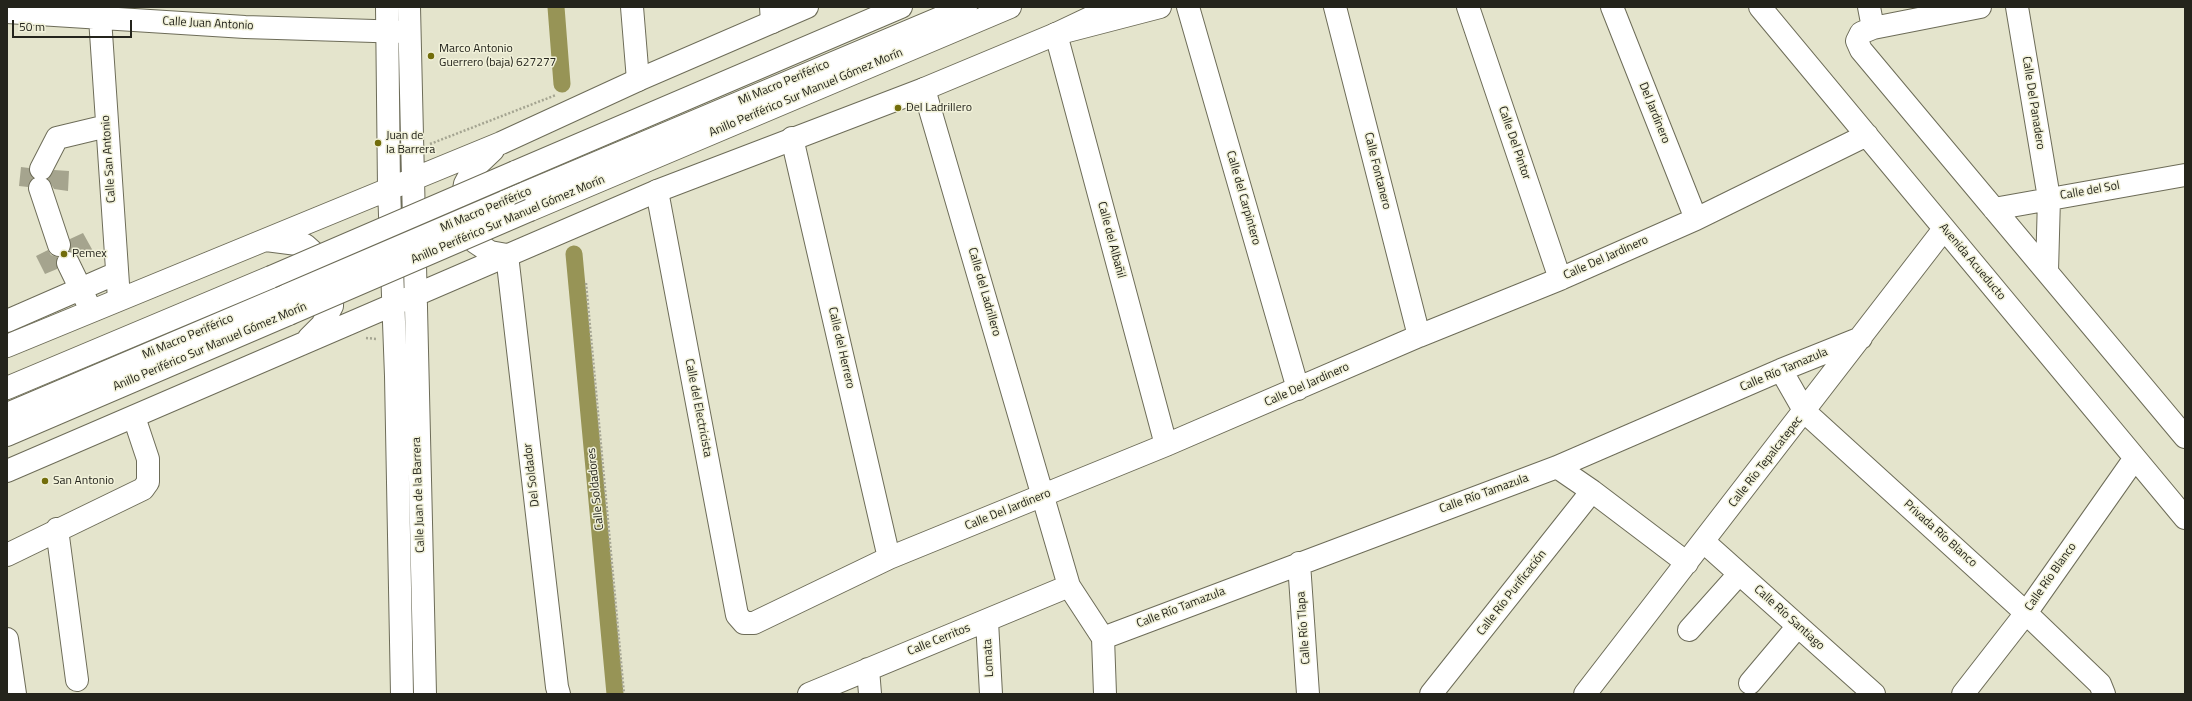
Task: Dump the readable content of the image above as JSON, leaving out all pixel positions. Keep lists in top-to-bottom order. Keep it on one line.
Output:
{"streets":{"main road":["Calle Juan Antonio","Mi Macro Periférico","Anillo Periférico Sur Manuel Gómez Morín","Calle Del Panadero","Del Jardinero","Calle Del Pintor","Calle San Antonio","Calle Fontanero","Calle del Sol","Calle del Carpintero","Calle del Albañil","Calle Del Jardinero","Avenida Acueducto","Calle del Ladrillero","Calle del Herrero","Calle Río Tamazula","Calle del Electricista","Calle Río Tepalcatepec","Del Soldador","Calle Juan de la Barrera","Privada Río Blanco","Calle Río Blanco","Calle Río Purificación","Calle Río Santiago","Calle Río Tlapa","Calle Cerritos","Lomata"],"path":["Calle Soldadores"]},"crossings":[["Calle Juan Antonio","Calle San Antonio"],["Calle Juan Antonio","Calle Juan de la Barrera"],["Mi Macro Periférico","Anillo Periférico Sur Manuel Gómez Morín"],["Calle Del Panadero","Calle del Sol"],["Del Jardinero","Calle Del Jardinero"],["Calle Del Pintor","Calle Del Jardinero"],["Calle Fontanero","Calle Del Jardinero"],["Calle del Carpintero","Calle Del Jardinero"],["Calle del Albañil","Calle Del Jardinero"],["Calle Del Jardinero","Avenida Acueducto"],["Calle Del Jardinero","Calle del Ladrillero"],["Calle Del Jardinero","Calle del Herrero"],["Calle Del Jardinero","Calle del Electricista"],["Avenida Acueducto","Calle Río Tepalcatepec"],["Avenida Acueducto","Calle Río Blanco"],["Calle del Ladrillero","Calle Río Tamazula"],["Calle del Ladrillero","Calle Cerritos"],["Calle Río Tamazula","Calle Río Tepalcatepec"],["Calle Río Tamazula","Privada Río Blanco"],["Calle Río Tamazula","Calle Río Tlapa"],["Calle Río Tepalcatepec","Privada Río Blanco"],["Calle Río Tepalcatepec","Calle Río Santiago"],["Privada Río Blanco","Calle Río Blanco"],["Calle Cerritos","Lomata"]],"places":["Marco Antonio Guerrero (baja) 627277","Del Ladrillero","Juan de la Barrera","Pemex","San Antonio"],"scale_bar":"50 m"}
